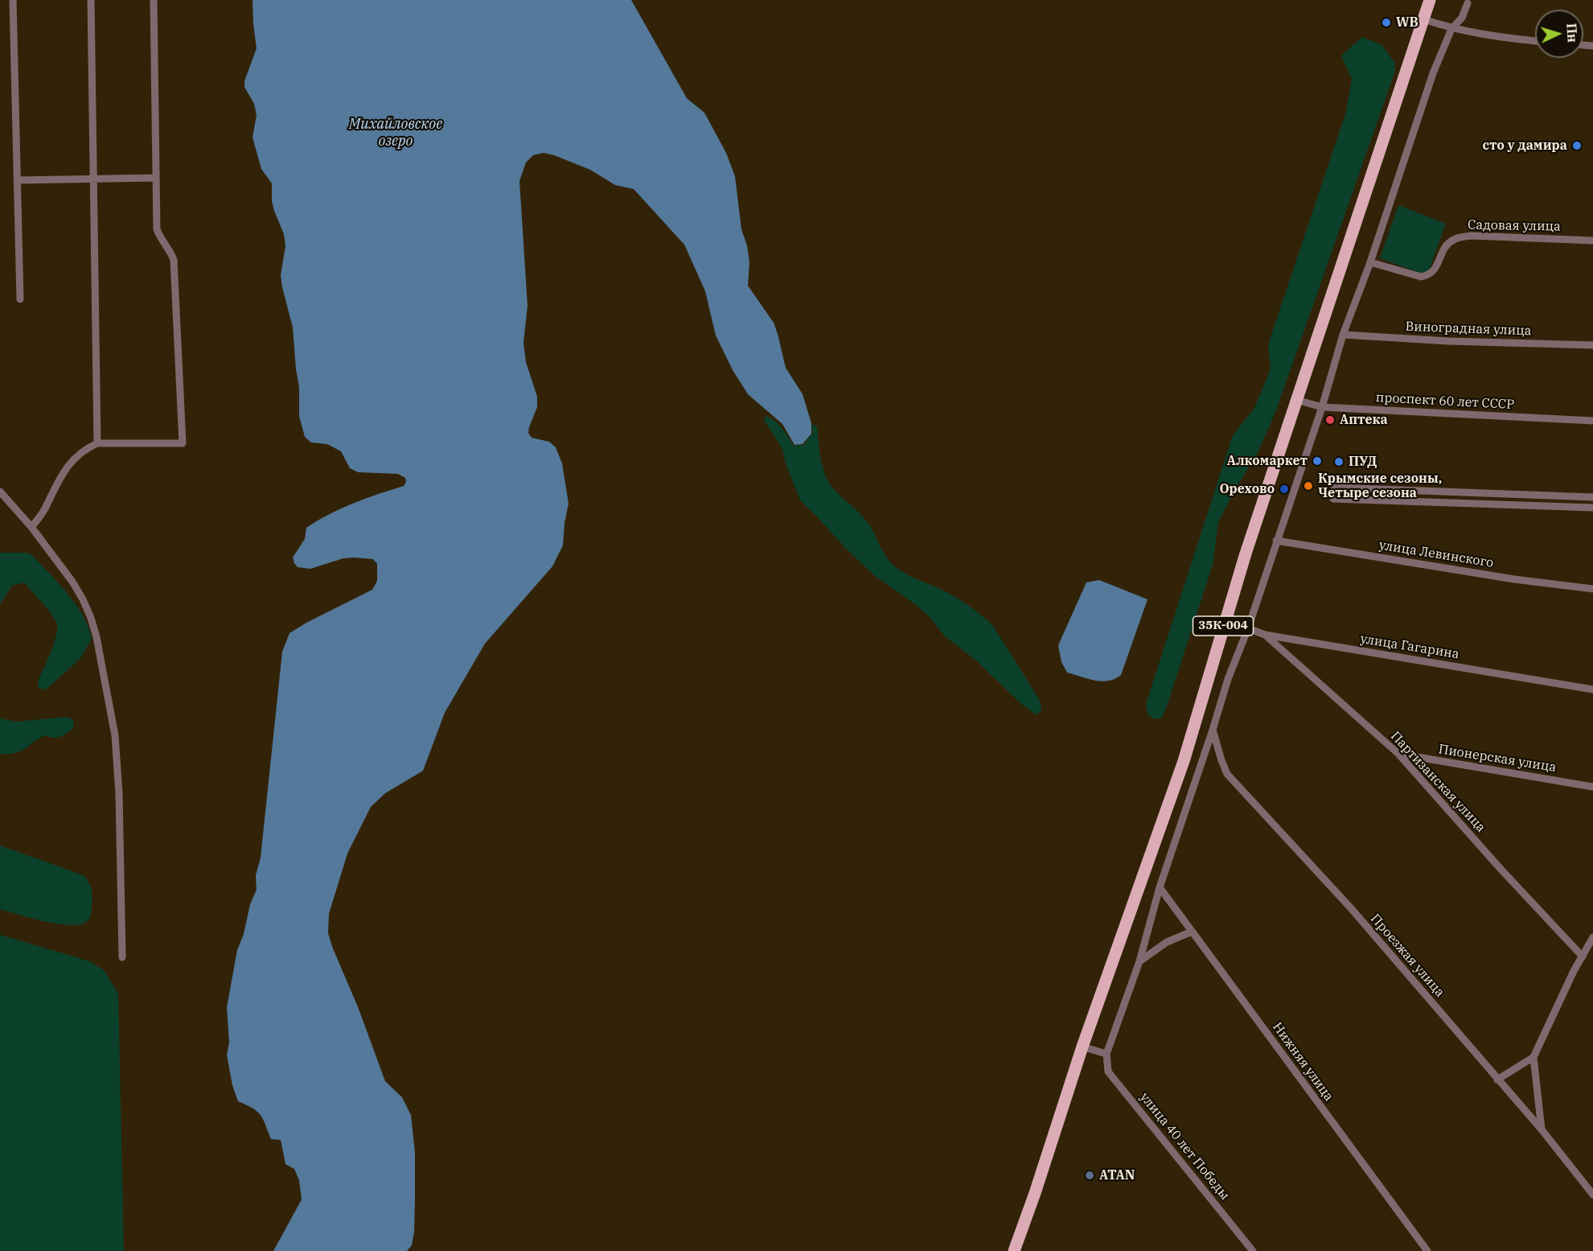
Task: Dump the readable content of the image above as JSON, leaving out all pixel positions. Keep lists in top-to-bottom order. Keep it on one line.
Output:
{"streets":{"main road":["35К-004"],"street":["Садовая улица","Виноградная улица","проспект 60 лет СССР","улица Левинского","улица Гагарина","Пионерская улица","Партизанская улица","Проезжая улица","Нижняя улица","улица 40 лет Победы"]},"crossings":[["проспект 60 лет СССР","35К-004"],["35К-004","улица Гагарина"],["улица Гагарина","Партизанская улица"],["Пионерская улица","Партизанская улица"]],"water":["Михайловское озеро"],"places":["WB","сто у дамира","Аптека","Алкомаркет","ПУД","Крымские сезоны, Четыре сезона","Орехово","ATAN"],"north":"right"}
